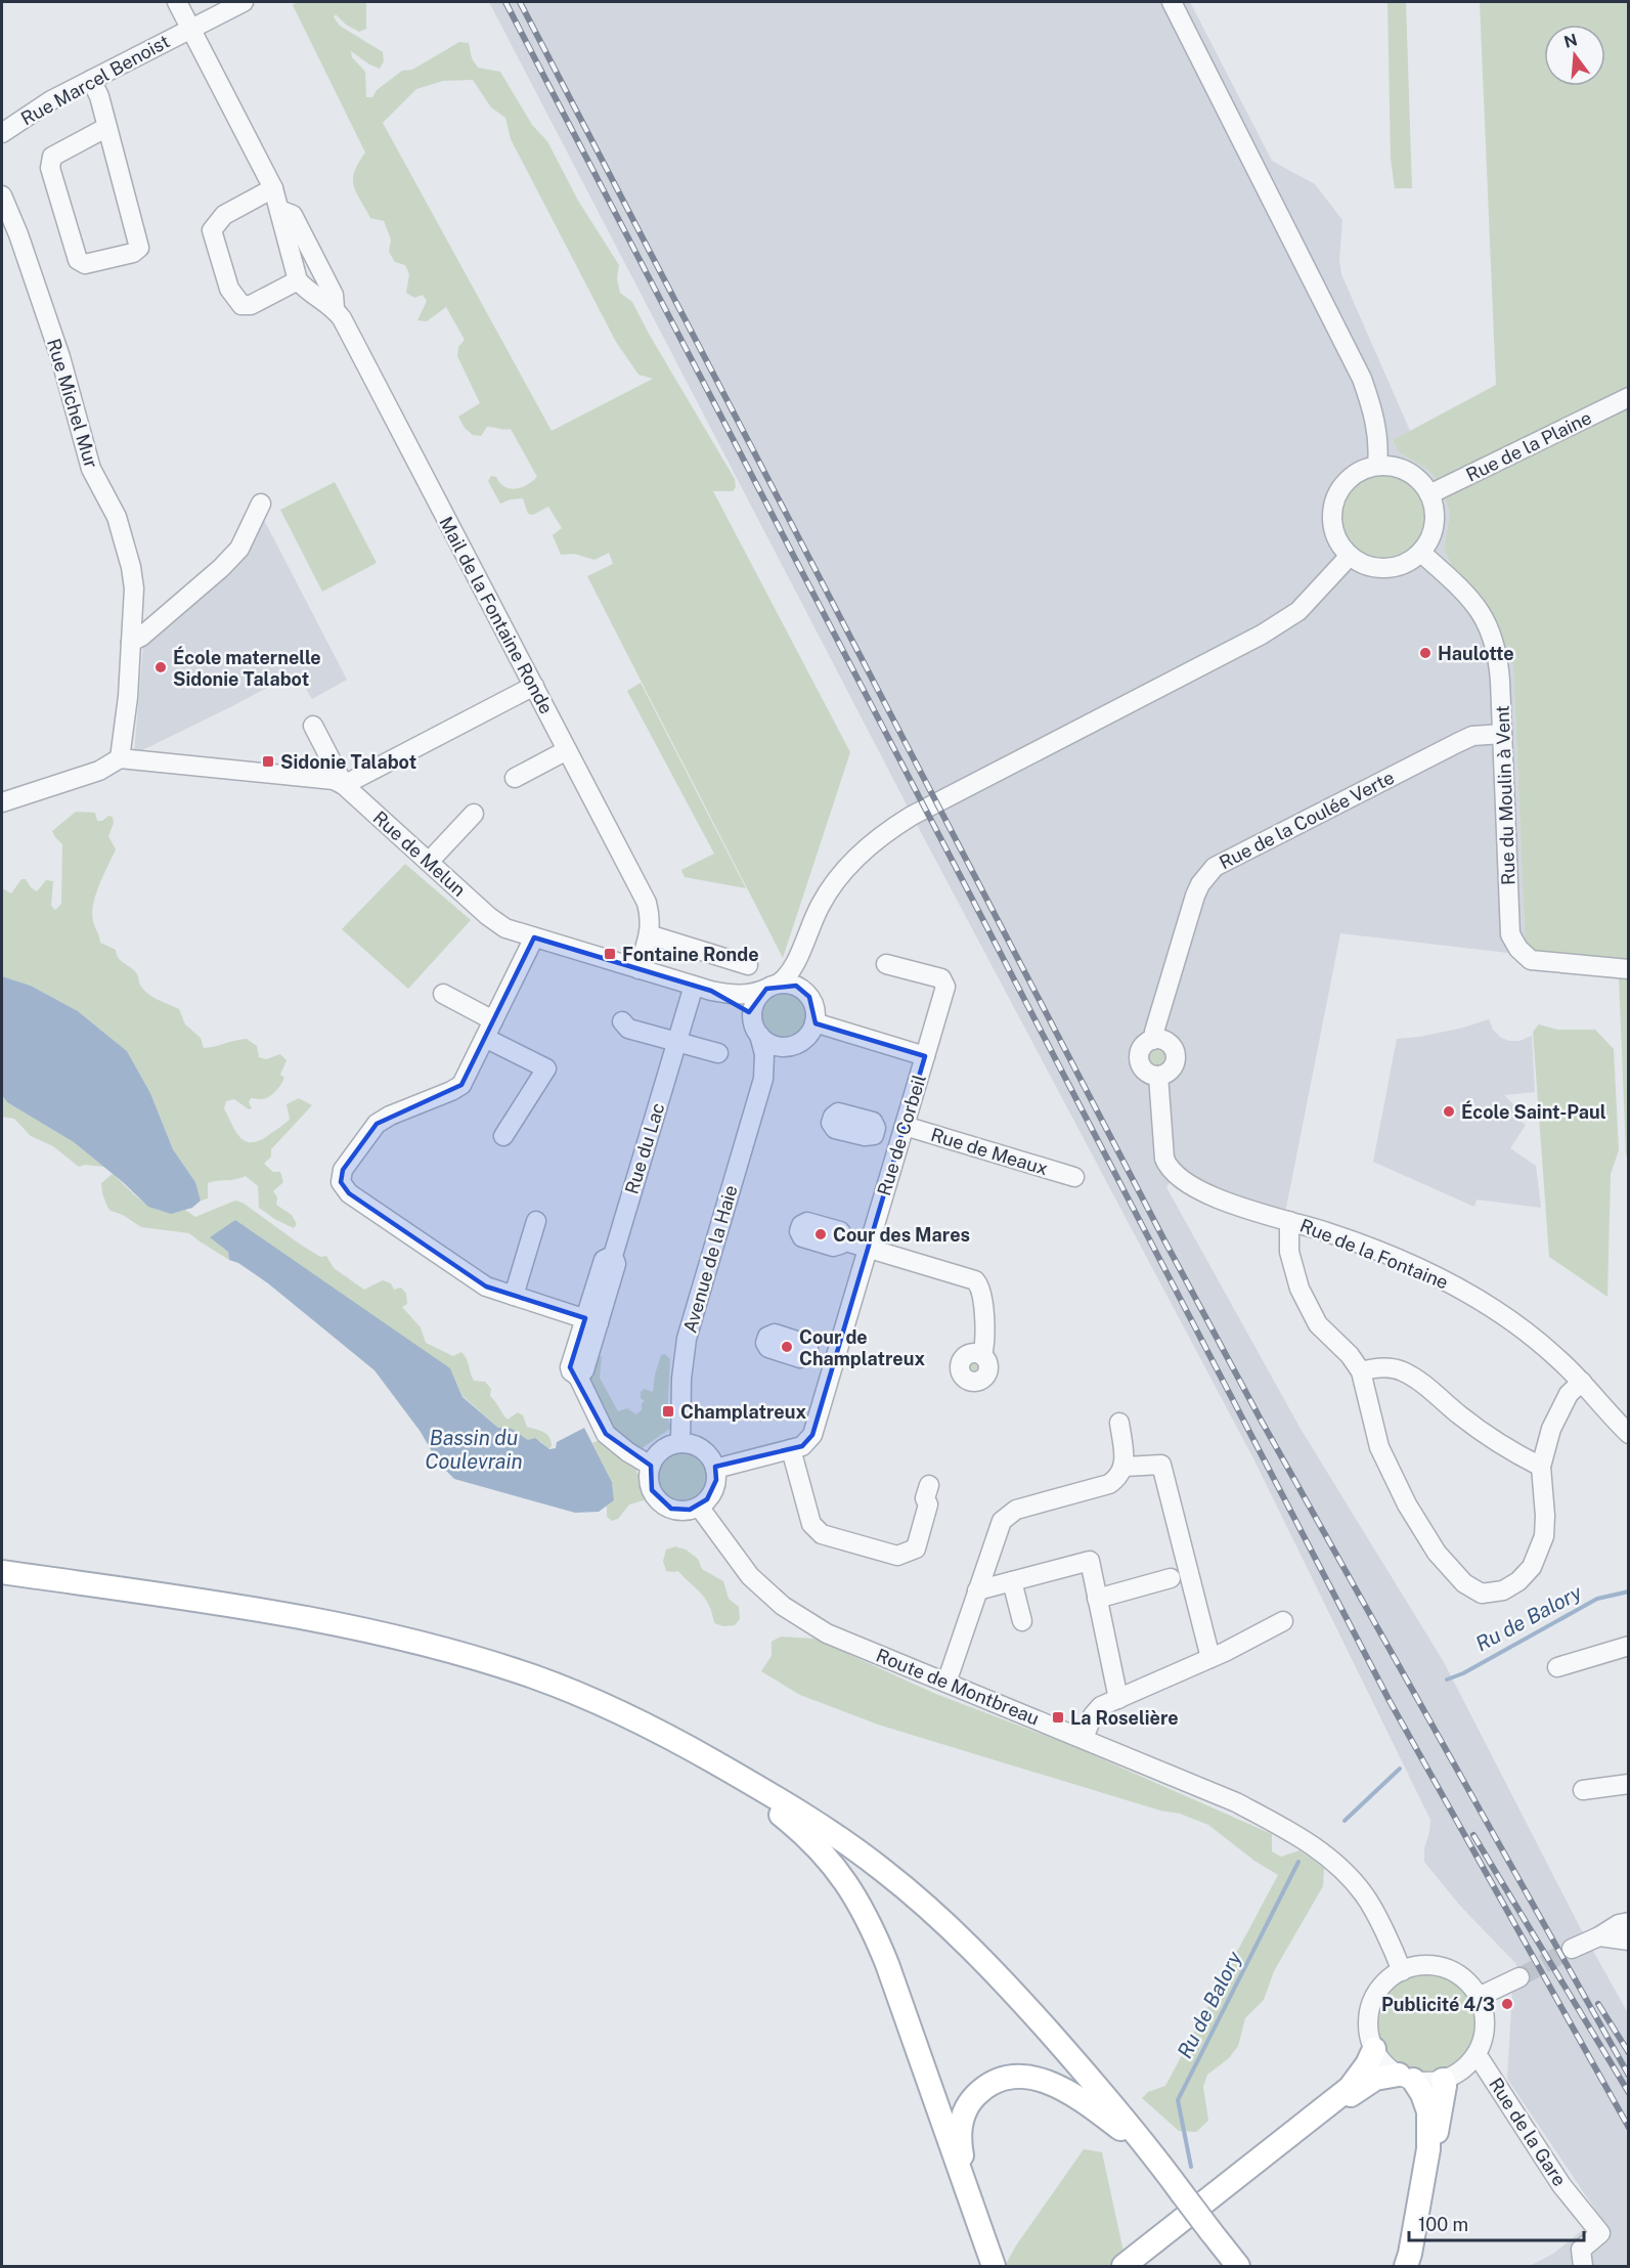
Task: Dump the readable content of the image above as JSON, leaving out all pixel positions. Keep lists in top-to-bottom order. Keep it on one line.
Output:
{"streets":{"street":["Rue Marcel Benoist","Rue Michel Mur","Rue de la Plaine","Mail de la Fontaine Ronde","Rue du Moulin à Vent","Rue de la Coulée Verte","Rue de Melun","Rue de Corbeil","Rue du Lac","Rue de Meaux","Rue de la Fontaine","Avenue de la Haie","Route de Montbreau","Rue de la Gare"]},"crossings":[["Rue Michel Mur","Rue de Melun"],["Rue de la Plaine","Rue du Moulin à Vent"],["Mail de la Fontaine Ronde","Rue de Melun"],["Rue du Moulin à Vent","Rue de la Coulée Verte"],["Rue de la Coulée Verte","Rue de la Fontaine"],["Rue de Melun","Rue de Corbeil"],["Rue de Melun","Rue du Lac"],["Rue de Melun","Avenue de la Haie"],["Rue de Corbeil","Rue du Lac"],["Rue de Corbeil","Rue de Meaux"],["Rue de Corbeil","Avenue de la Haie"],["Rue de Corbeil","Route de Montbreau"],["Rue du Lac","Avenue de la Haie"],["Rue du Lac","Route de Montbreau"],["Avenue de la Haie","Route de Montbreau"],["Route de Montbreau","Rue de la Gare"]],"water":["Bassin du Coulevrain","Ru de Balory"],"places":{"other":["Haulotte","École maternelle Sidonie Talabot","École Saint-Paul","Cour des Mares","Cour de Champlatreux","Publicité 4/3"],"transit":["Sidonie Talabot","Fontaine Ronde","Champlatreux","La Roselière"]},"scale_bar":"100 m","north":"top"}
